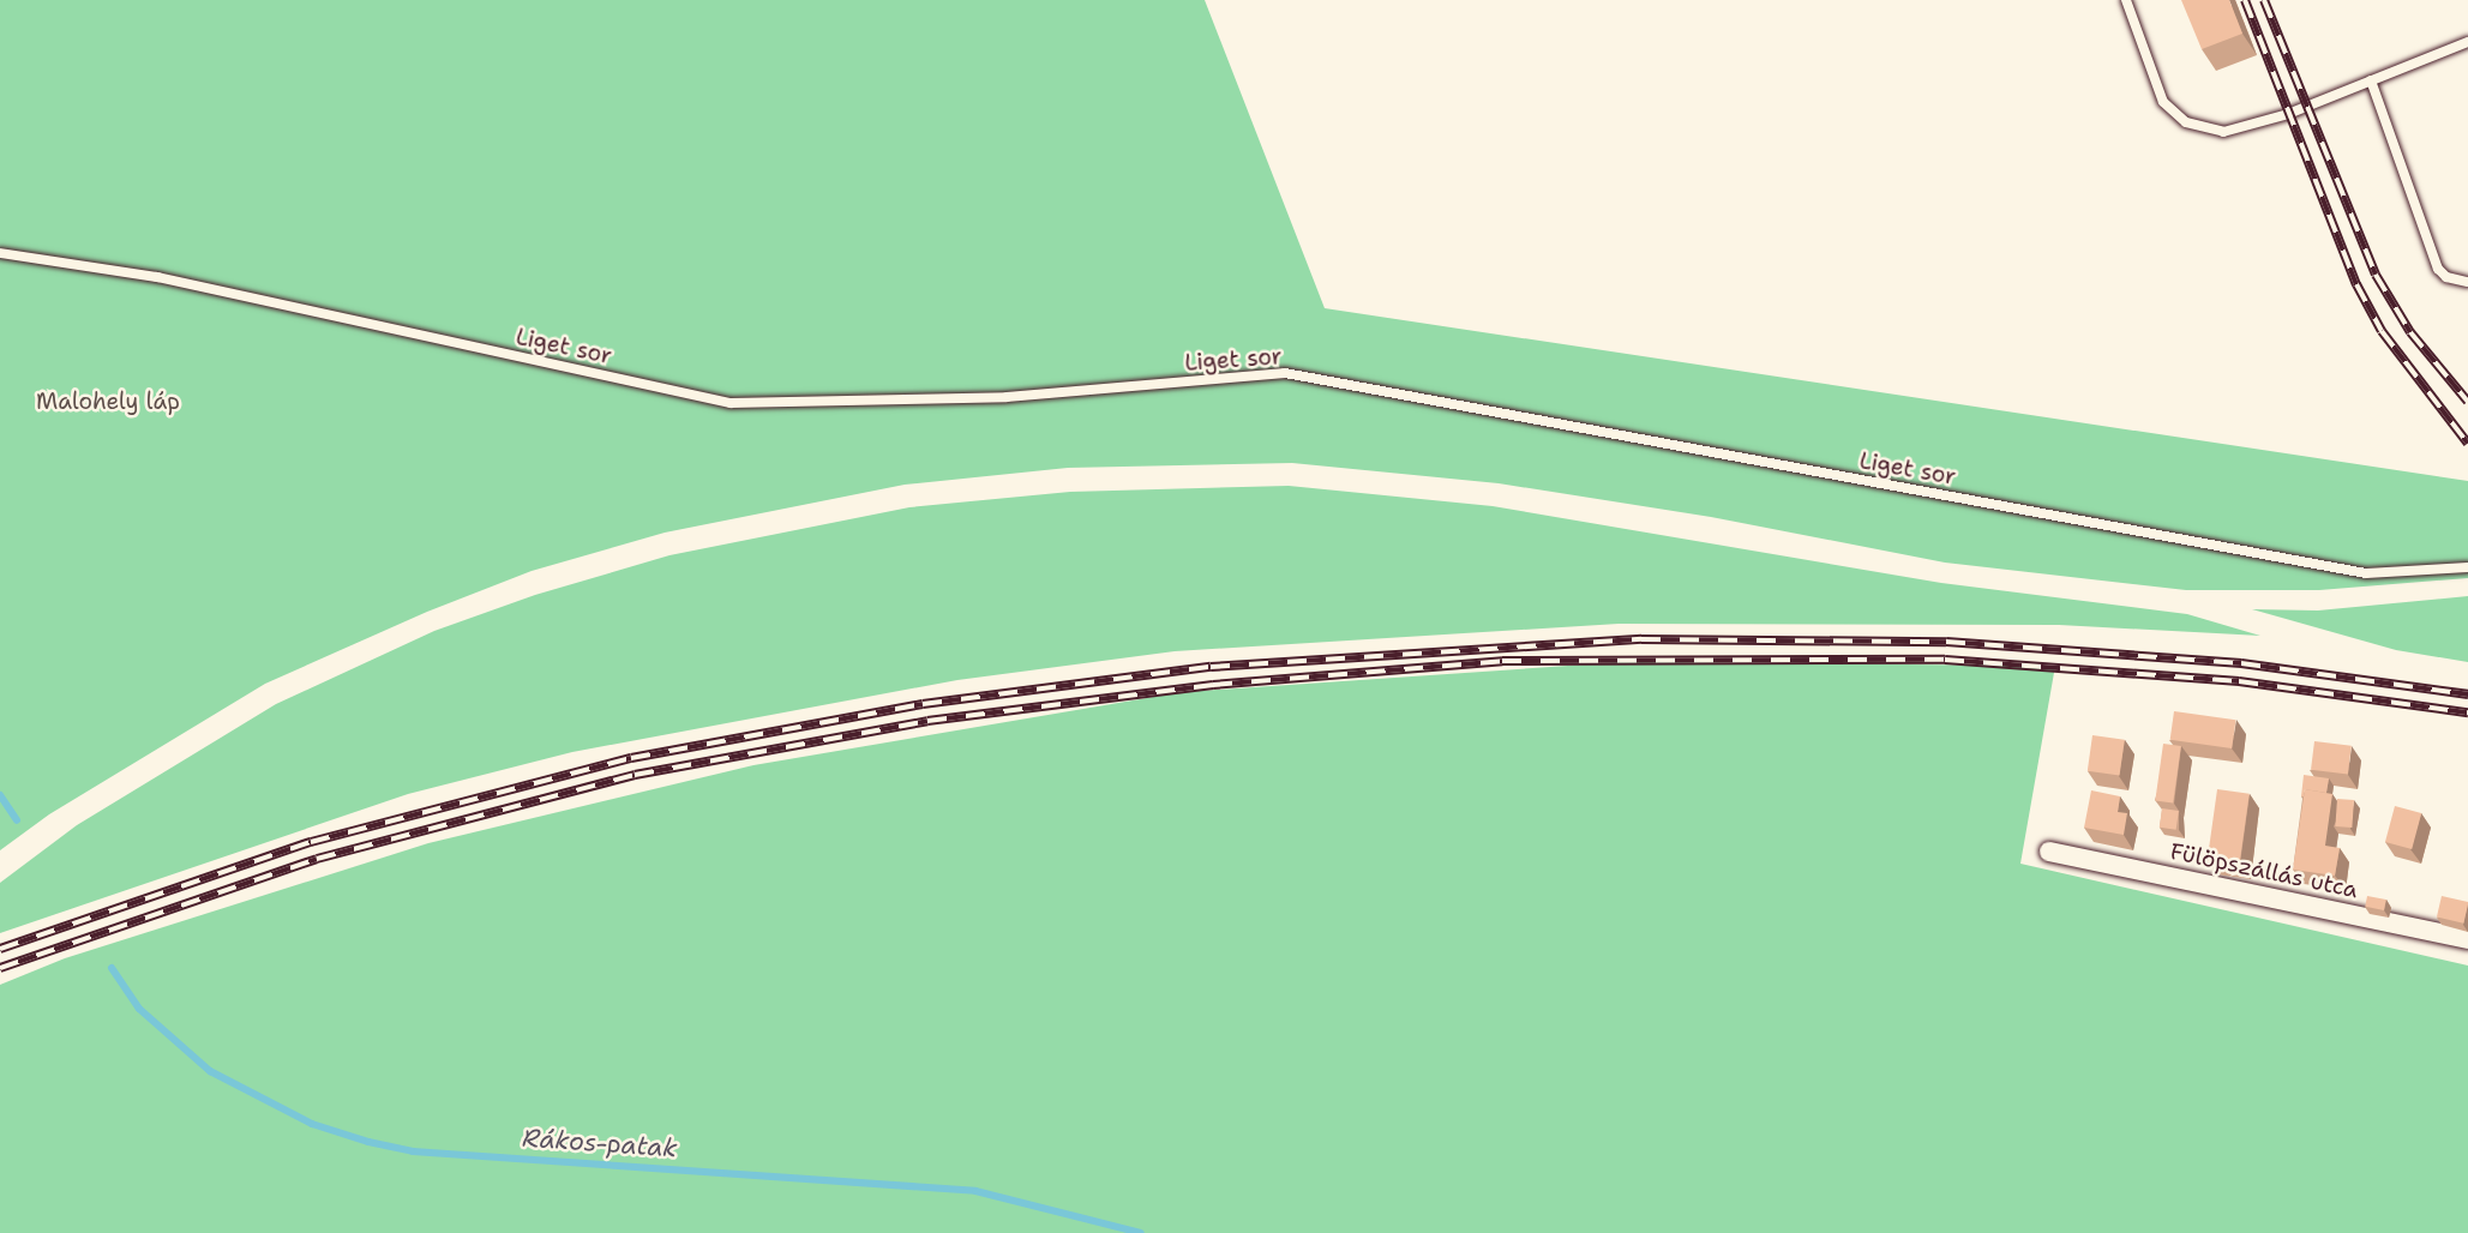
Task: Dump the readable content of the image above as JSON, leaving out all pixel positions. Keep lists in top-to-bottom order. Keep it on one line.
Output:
{"streets":{"street":["Fülöpszállás utca"],"lane":["Liget sor"]},"water":["Rákos-patak"],"parks":["Malohely láp"]}
